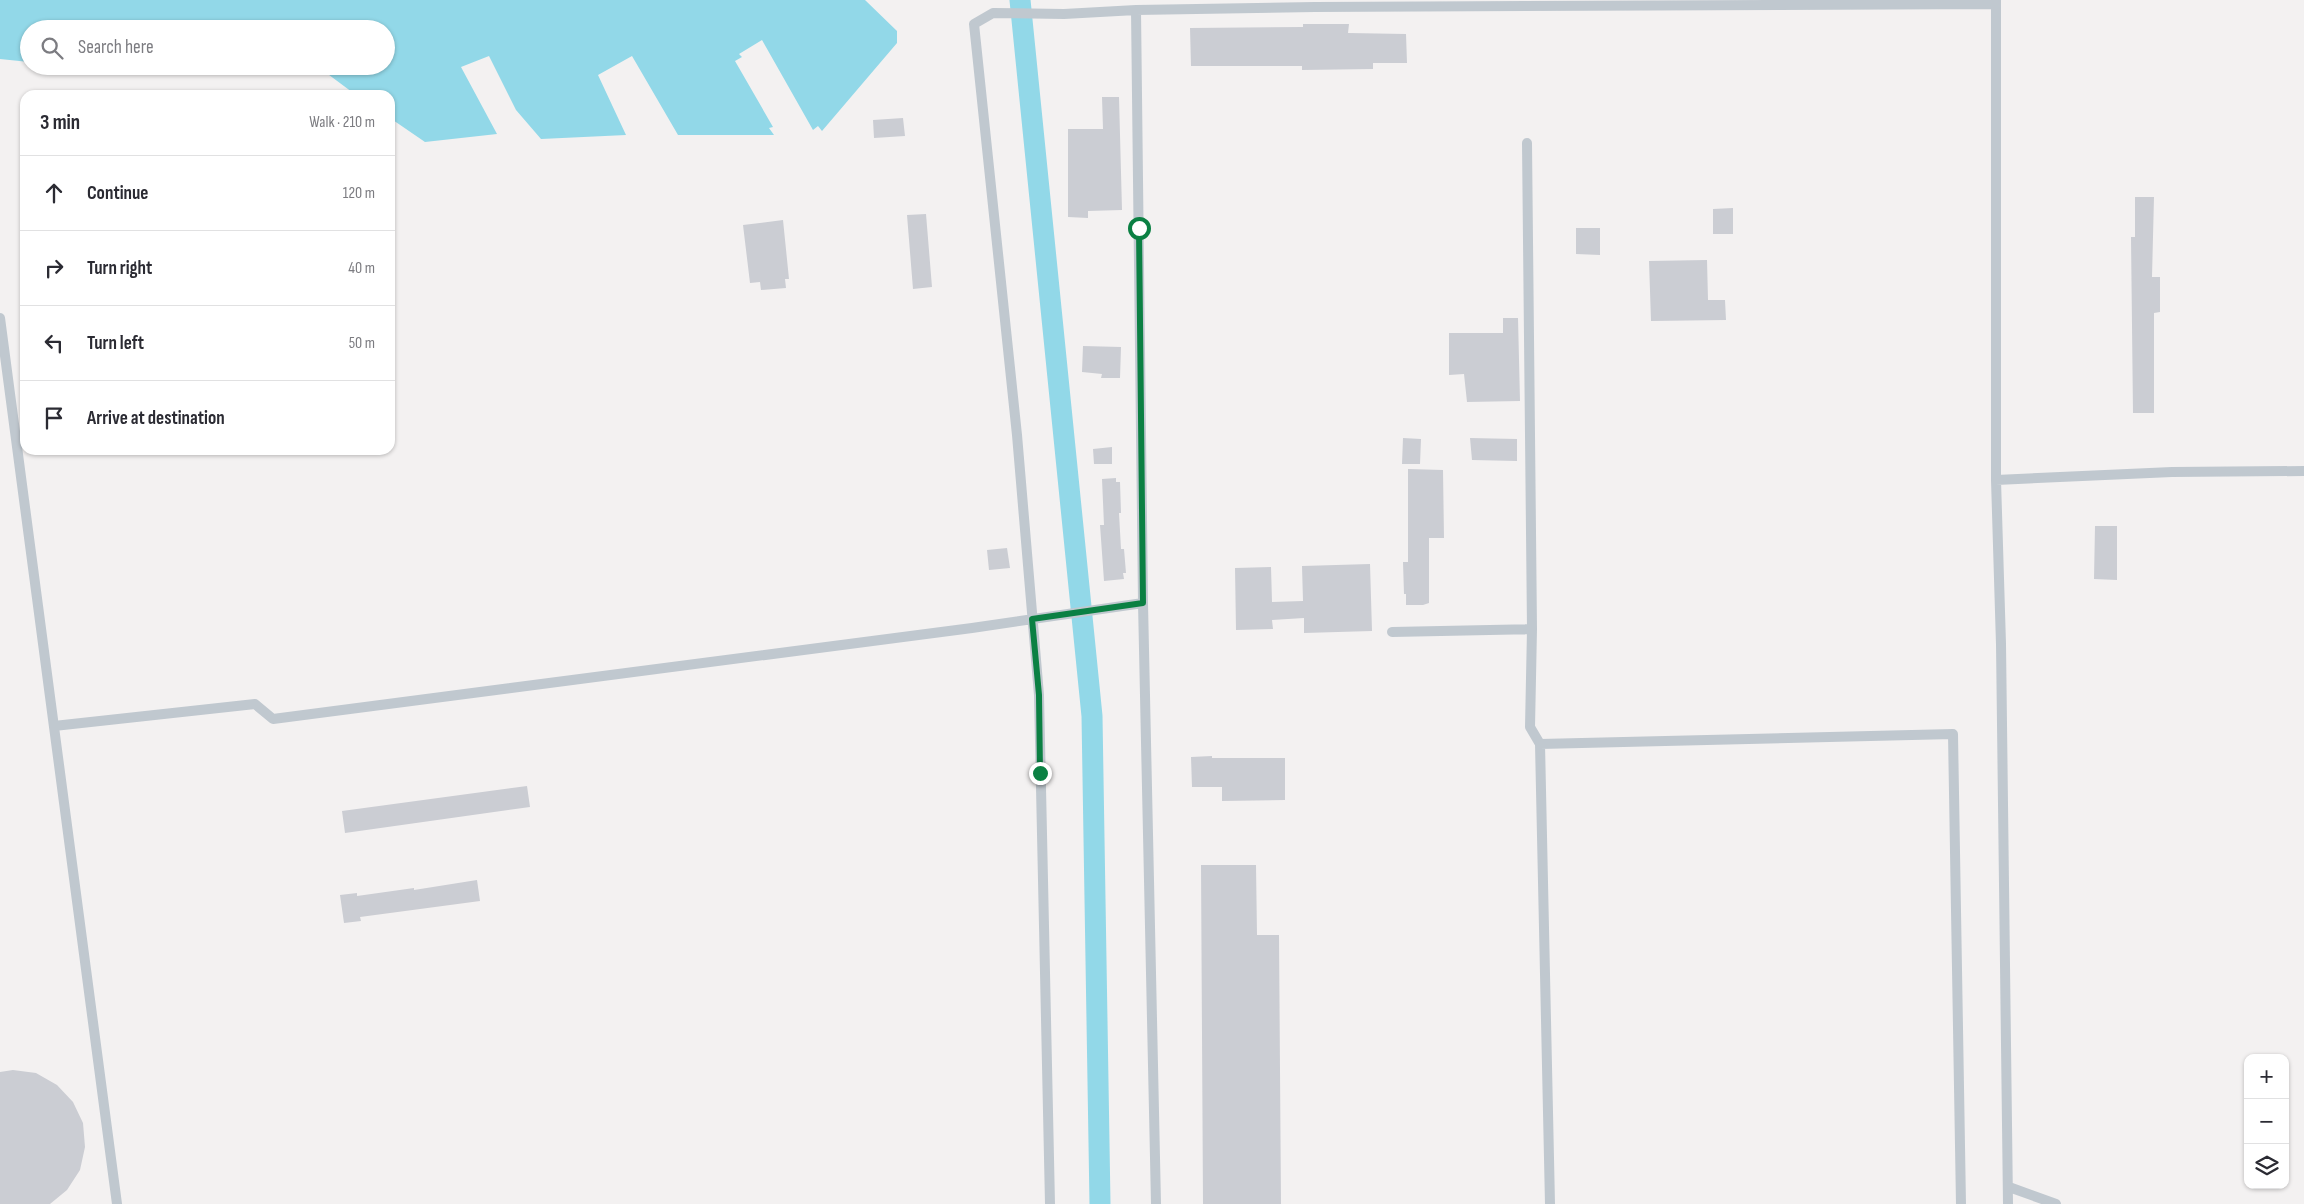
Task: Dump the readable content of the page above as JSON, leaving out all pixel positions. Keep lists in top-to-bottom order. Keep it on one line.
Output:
{"page":{"search":"Search here","heading":["3 min","Walk · 210 m"],"list":[["Continue","120 m"],["Turn right","40 m"],["Turn left","50 m"],"Arrive at destination"],"map_buttons":["+","−"]}}
